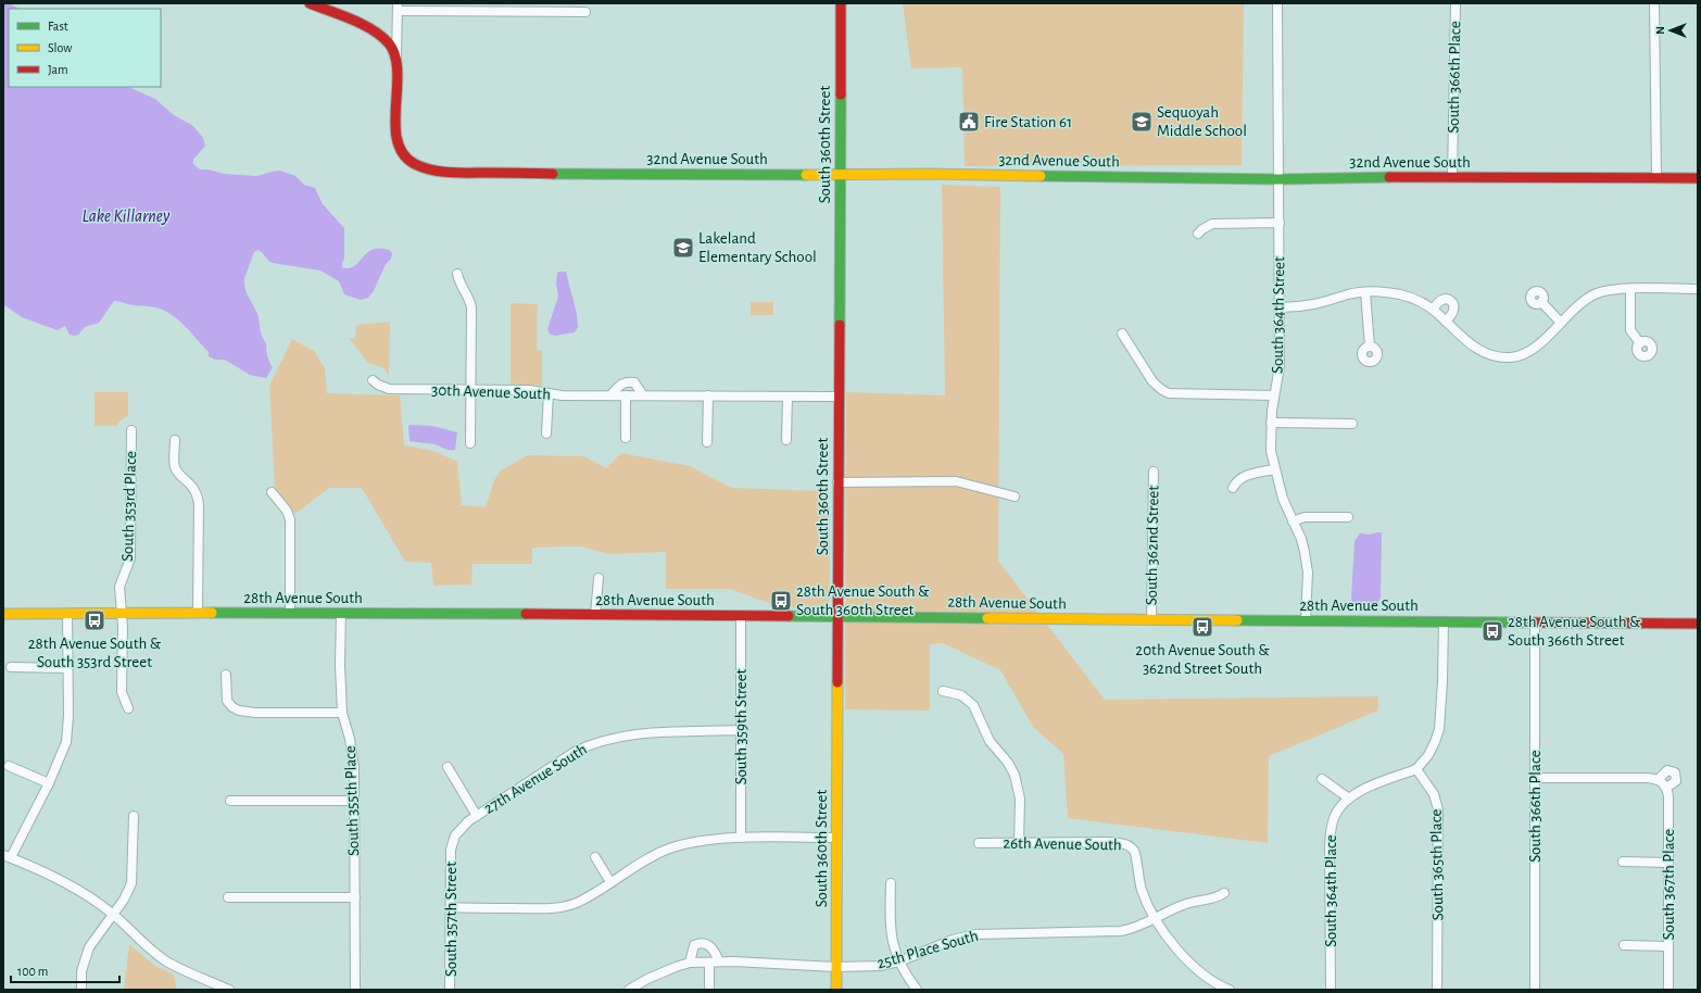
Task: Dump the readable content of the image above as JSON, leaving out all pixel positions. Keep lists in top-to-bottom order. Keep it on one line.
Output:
{"streets":{"street":["South 366th Place","South 360th Street","32nd Avenue South","South 364th Street","30th Avenue South","South 353rd Place","South 362nd Street","28th Avenue South","South 359th Street","27th Avenue South","South 355th Place","26th Avenue South","South 365th Place","South 367th Place","South 364th Place","South 357th Street","25th Place South"]},"crossings":[["South 366th Place","32nd Avenue South"],["South 366th Place","28th Avenue South"],["South 366th Place","South 367th Place"],["South 360th Street","32nd Avenue South"],["South 360th Street","30th Avenue South"],["South 360th Street","28th Avenue South"],["South 360th Street","25th Place South"],["32nd Avenue South","South 364th Street"],["South 364th Street","28th Avenue South"],["South 353rd Place","28th Avenue South"],["South 362nd Street","28th Avenue South"],["28th Avenue South","South 359th Street"],["28th Avenue South","South 355th Place"],["South 359th Street","27th Avenue South"],["27th Avenue South","South 357th Street"],["26th Avenue South","25th Place South"]],"water":["Lake Killarney"],"places":{"public building":["Fire Station 61"],"school or university":["Sequoyah Middle School","Lakeland Elementary School"],"bus stop":["28th Avenue South & South 360th Street","28th Avenue South & South 353rd Street","20th Avenue South & 362nd Street South","28th Avenue South & South 366th Street"]},"legend":["Fast","Slow","Jam"],"scale_bar":"100 m","north":"left"}
